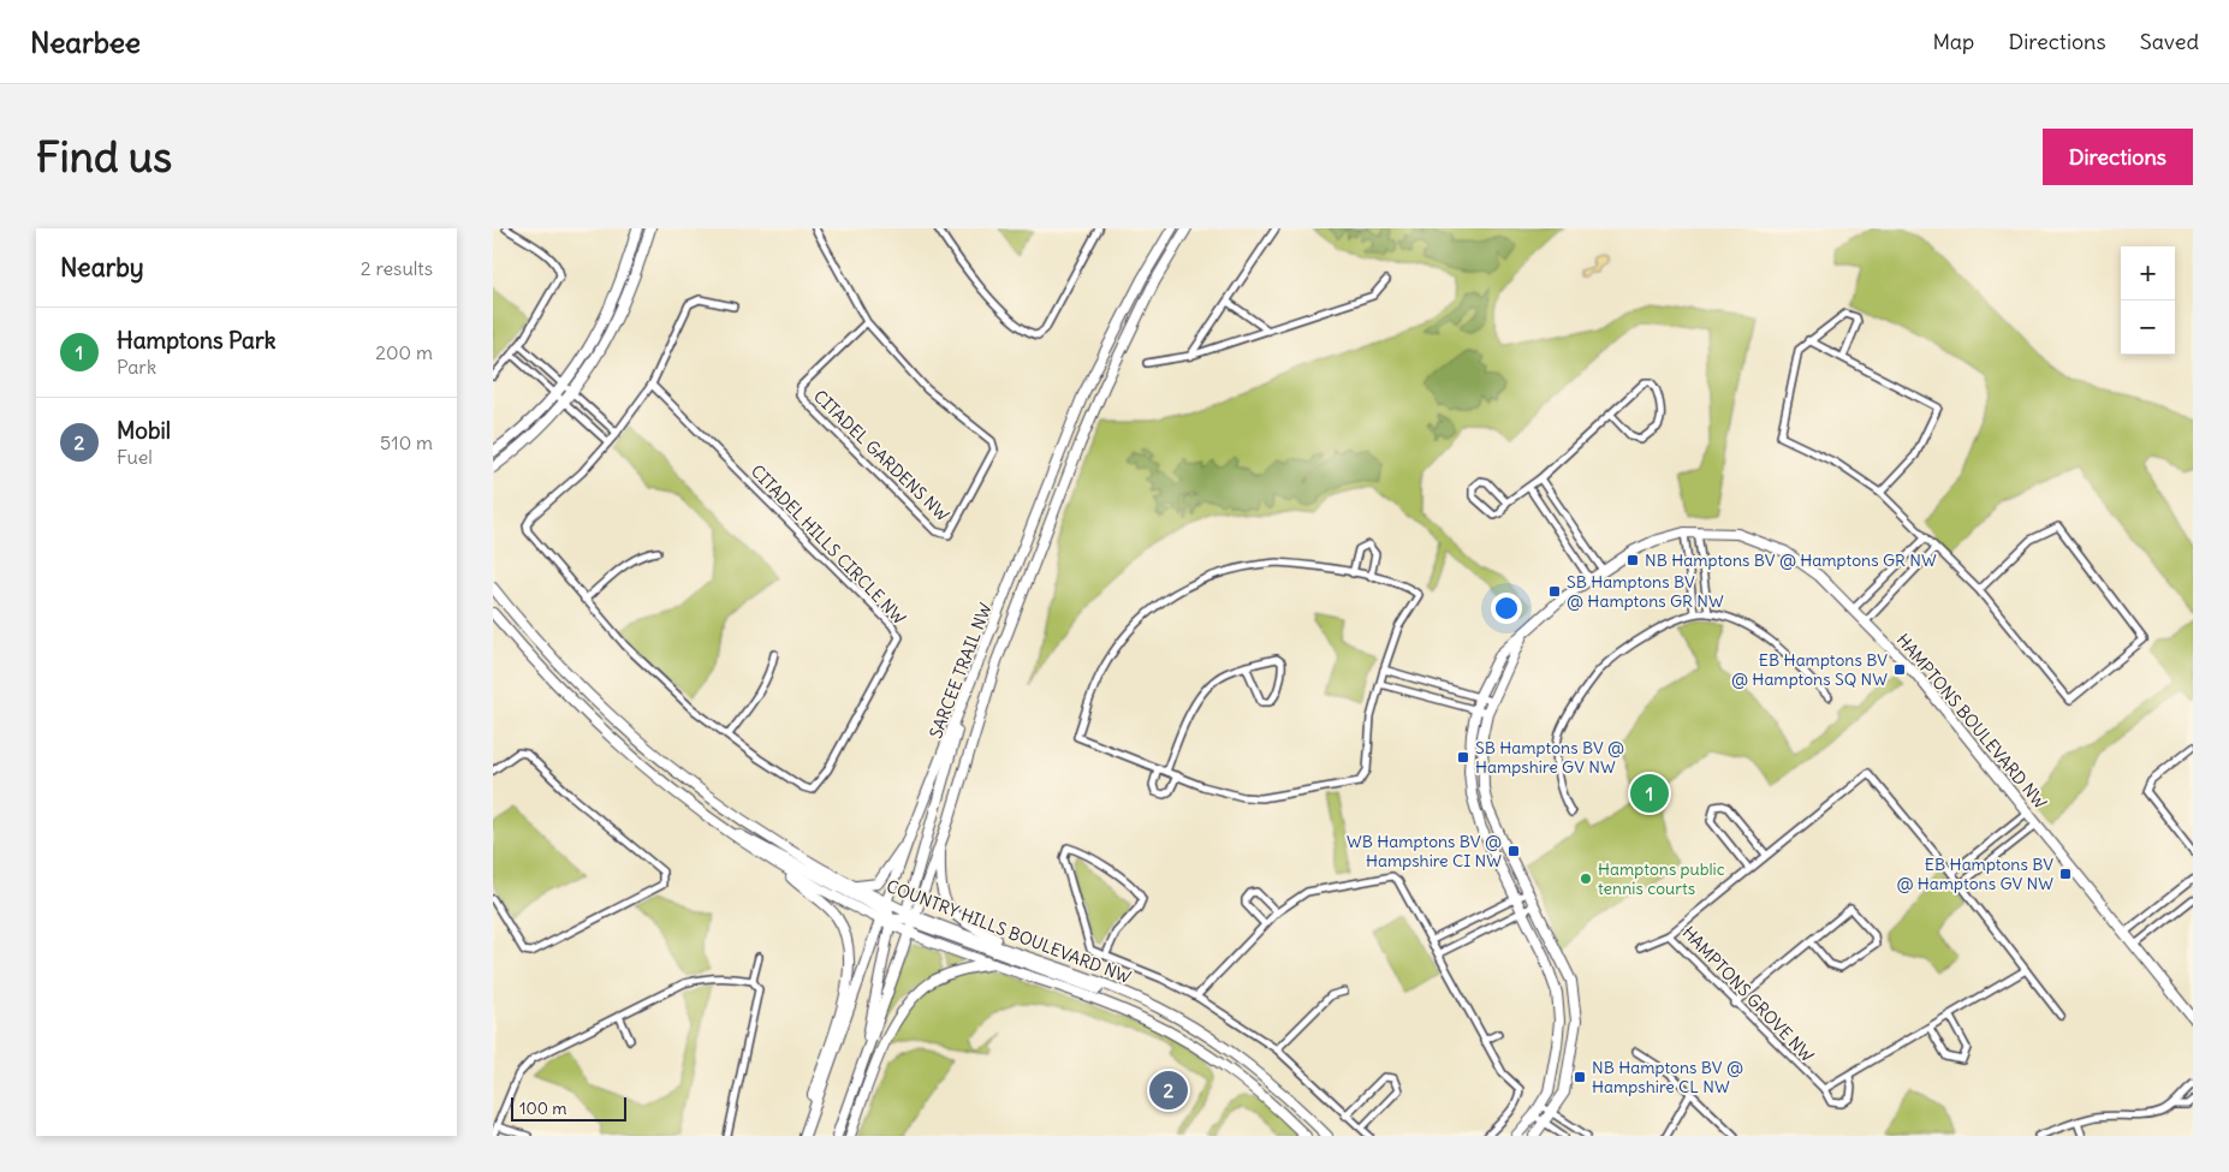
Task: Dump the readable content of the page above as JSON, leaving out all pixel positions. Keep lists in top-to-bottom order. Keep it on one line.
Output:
{"streets":{"main road":["SARCEE TRAIL NW","HAMPTONS BOULEVARD NW","COUNTRY HILLS BOULEVARD NW"],"street":["CITADEL GARDENS NW","CITADEL HILLS CIRCLE NW","HAMPTONS GROVE NW"]},"crossings":[["SARCEE TRAIL NW","COUNTRY HILLS BOULEVARD NW"]],"places":{"transit":["NB Hamptons BV @ Hamptons GR NW","SB Hamptons BV @ Hamptons GR NW","EB Hamptons BV @ Hamptons SQ NW","SB Hamptons BV @ Hampshire GV NW","WB Hamptons BV @ Hampshire CI NW","EB Hamptons BV @ Hamptons GV NW","NB Hamptons BV @ Hampshire CL NW"],"other":["Hamptons public tennis courts"]},"scale_bar":"100 m","page":{"header":"Nearbee","nav":["Map","Directions","Saved"],"buttons":"Directions","title":"Find us","heading":["Nearby","2 results"],"map_buttons":["+","−"],"list":[{"mark":"1","name":"Hamptons Park","note":"Park","value":"200 m"},{"mark":"2","name":"Mobil","note":"Fuel","value":"510 m"}],"pins":["1","2"],"scale":"100 m"}}
